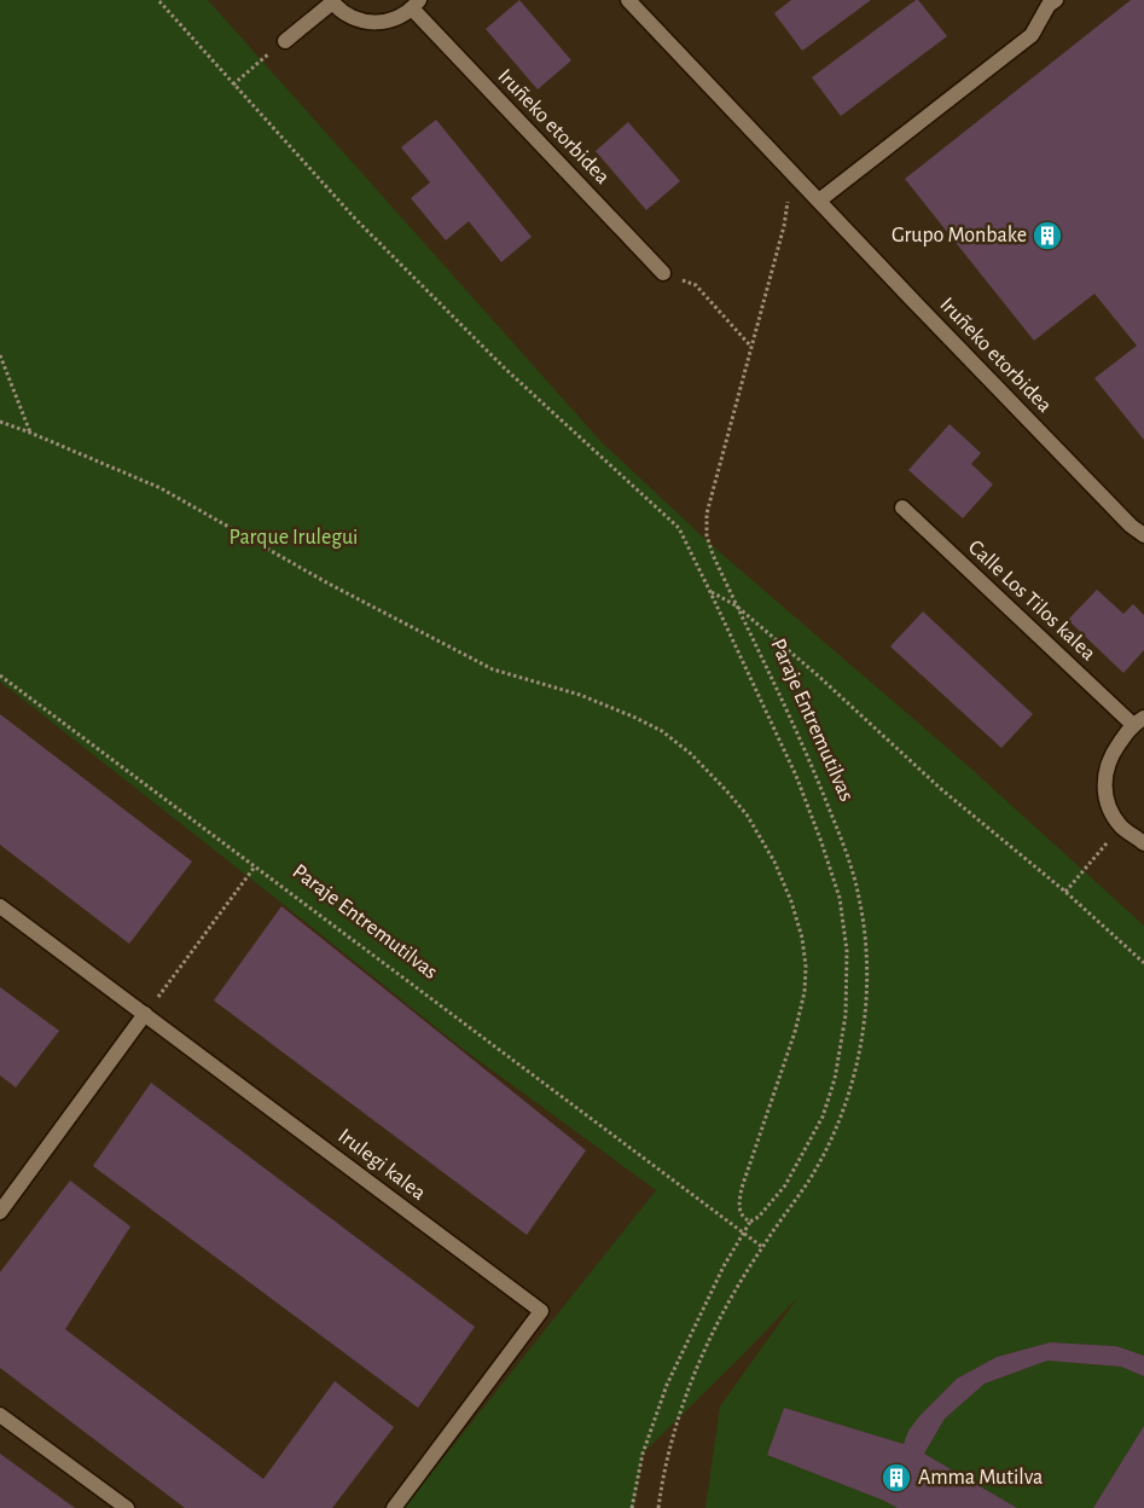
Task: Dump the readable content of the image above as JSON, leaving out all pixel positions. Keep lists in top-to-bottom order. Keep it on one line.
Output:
{"streets":{"street":["Iruñeko etorbidea","Calle Los Tilos kalea","Irulegi kalea"],"path":["Paraje Entremutilvas"]},"parks":["Parque Irulegui"],"places":{"building":["Grupo Monbake","Amma Mutilva"]}}
